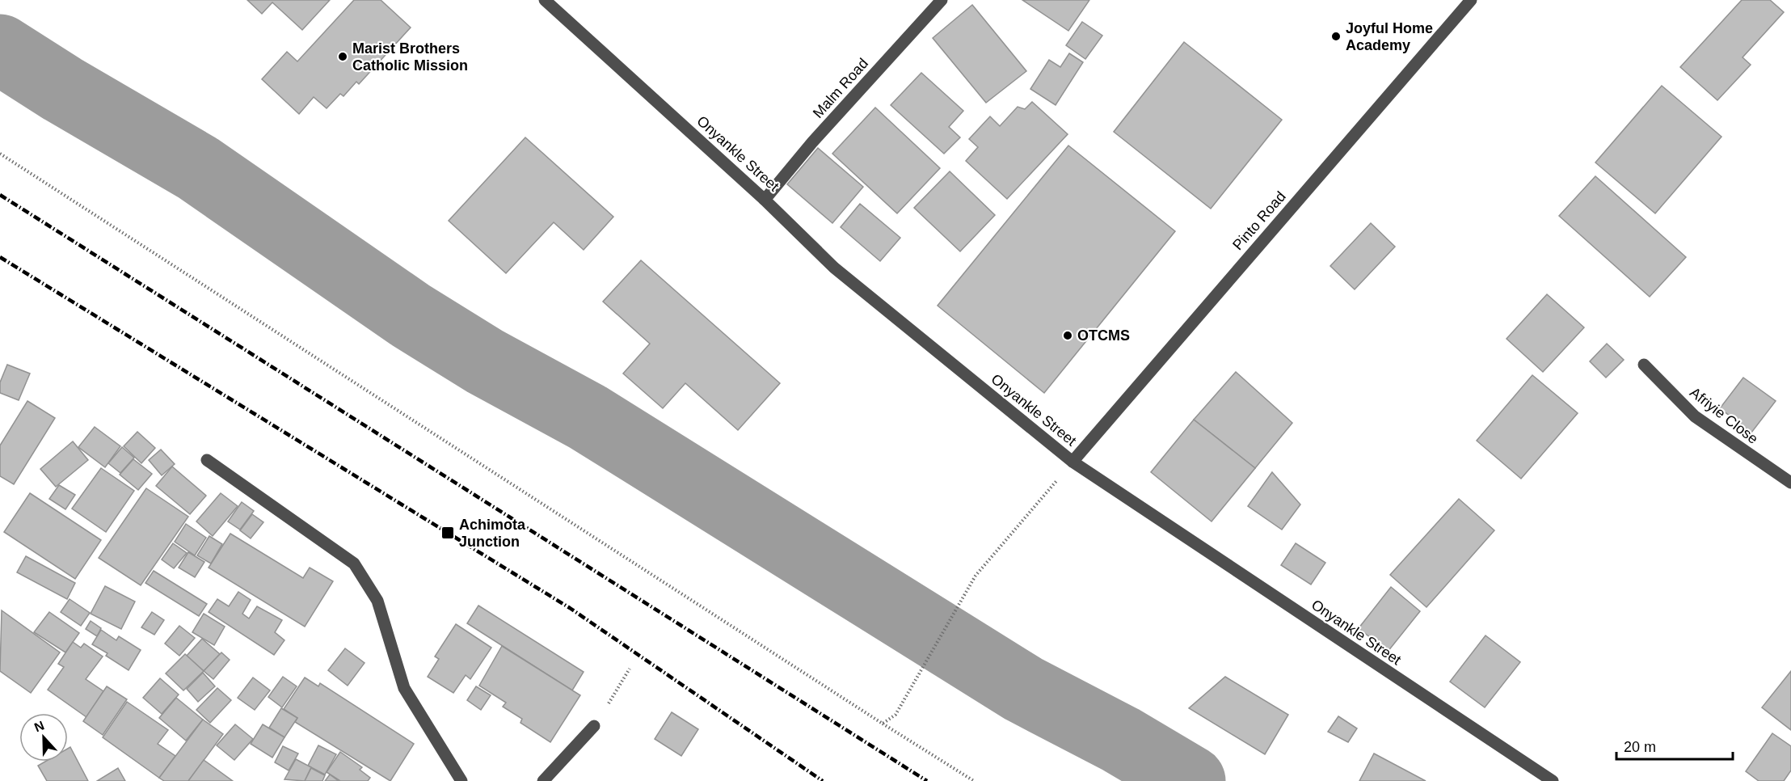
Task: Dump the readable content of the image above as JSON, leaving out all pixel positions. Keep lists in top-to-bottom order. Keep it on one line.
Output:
{"streets":{"street":["Malm Road","Onyankle Street","Pinto Road","Afriyie Close"]},"crossings":[["Malm Road","Onyankle Street"],["Onyankle Street","Pinto Road"]],"places":{"other":["Joyful Home Academy","Marist Brothers Catholic Mission","OTCMS"],"transit":["Achimota Junction"]},"scale_bar":"20 m","north":"top"}
